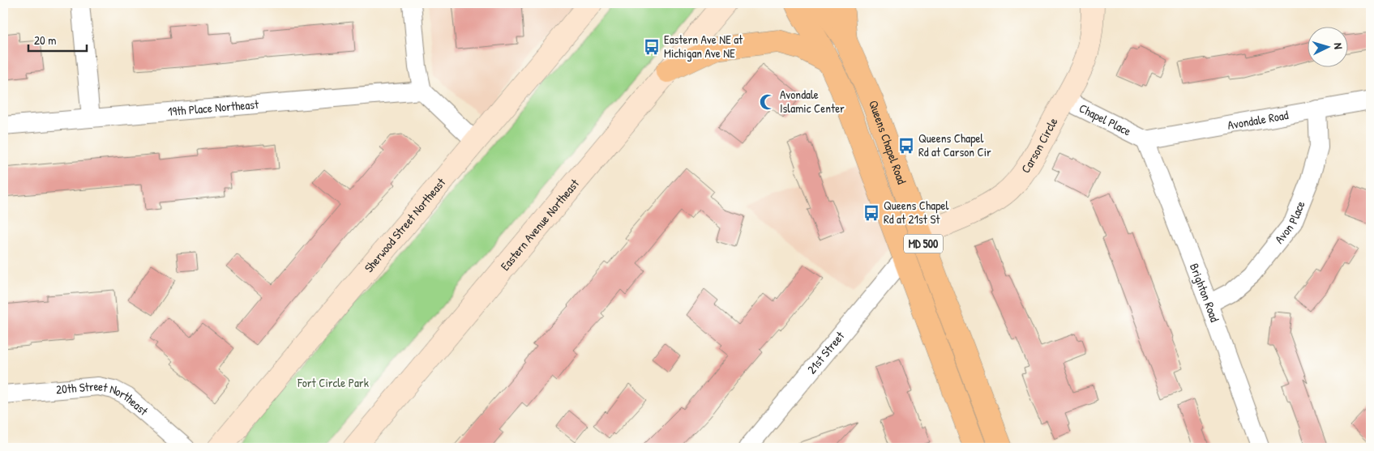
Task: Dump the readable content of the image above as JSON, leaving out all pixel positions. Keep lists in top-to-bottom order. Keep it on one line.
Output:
{"streets":{"main road":["Queens Chapel Road","MD 500"],"street":["19th Place Northeast","Chapel Place","Avondale Road","Carson Circle","Avon Place","Sherwood Street Northeast","Eastern Avenue Northeast","Brighton Road","21st Street","20th Street Northeast"]},"crossings":[["Chapel Place","Avondale Road"],["Chapel Place","Carson Circle"],["Chapel Place","Brighton Road"],["Avondale Road","Avon Place"],["Avondale Road","Brighton Road"],["Queens Chapel Road","Carson Circle"],["Queens Chapel Road","21st Street"],["Avon Place","Brighton Road"]],"parks":["Fort Circle Park"],"places":{"bus stop":["Eastern Ave NE at Michigan Ave NE","Queens Chapel Rd at Carson Cir","Queens Chapel Rd at 21st St"],"mosque":["Avondale Islamic Center"]},"scale_bar":"20 m","north":"right"}
